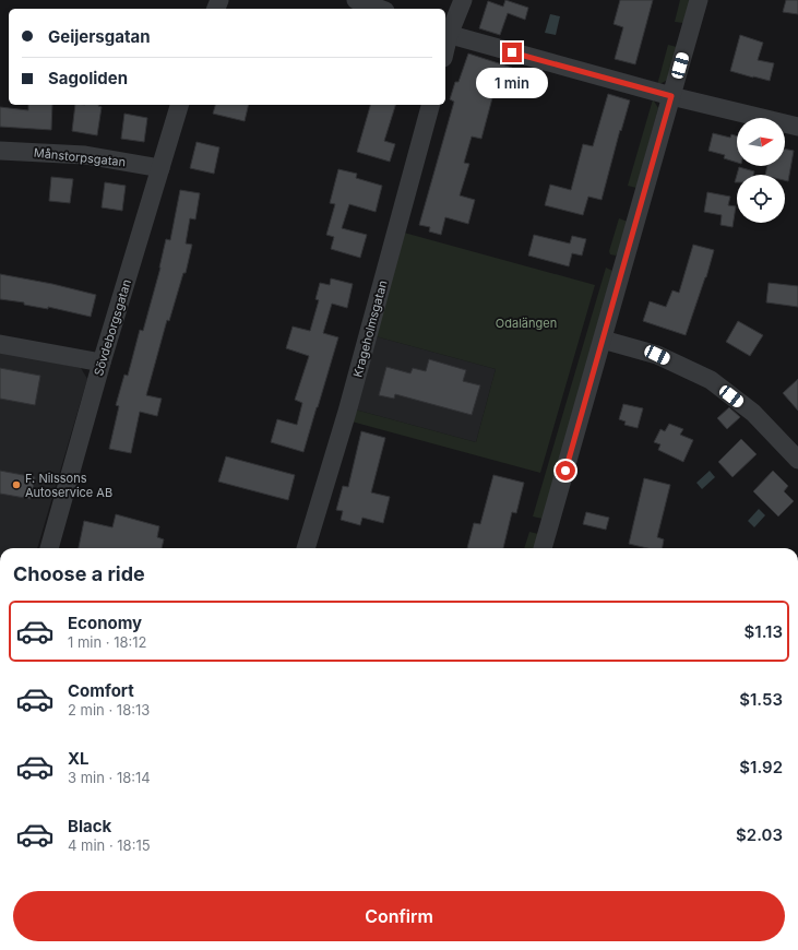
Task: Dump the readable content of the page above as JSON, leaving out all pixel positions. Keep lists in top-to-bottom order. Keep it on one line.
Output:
{"streets":{"street":["Månstorpsgatan","Sövdeborgsgatan","Krageholmsgatan"]},"crossings":[["Månstorpsgatan","Sövdeborgsgatan"]],"parks":["Odalängen"],"places":["F. Nilssons Autoservice AB"],"north":"right","page":{"banner":["Geijersgatan","Sagoliden"],"bubble":"1 min","heading":"Choose a ride","list":[{"name":"Economy","note":"1 min · 18:12","value":"$1.13"},{"name":"Comfort","note":"2 min · 18:13","value":"$1.53"},{"name":"XL","note":"3 min · 18:14","value":"$1.92"},{"name":"Black","note":"4 min · 18:15","value":"$2.03"}],"buttons":"Confirm"}}
